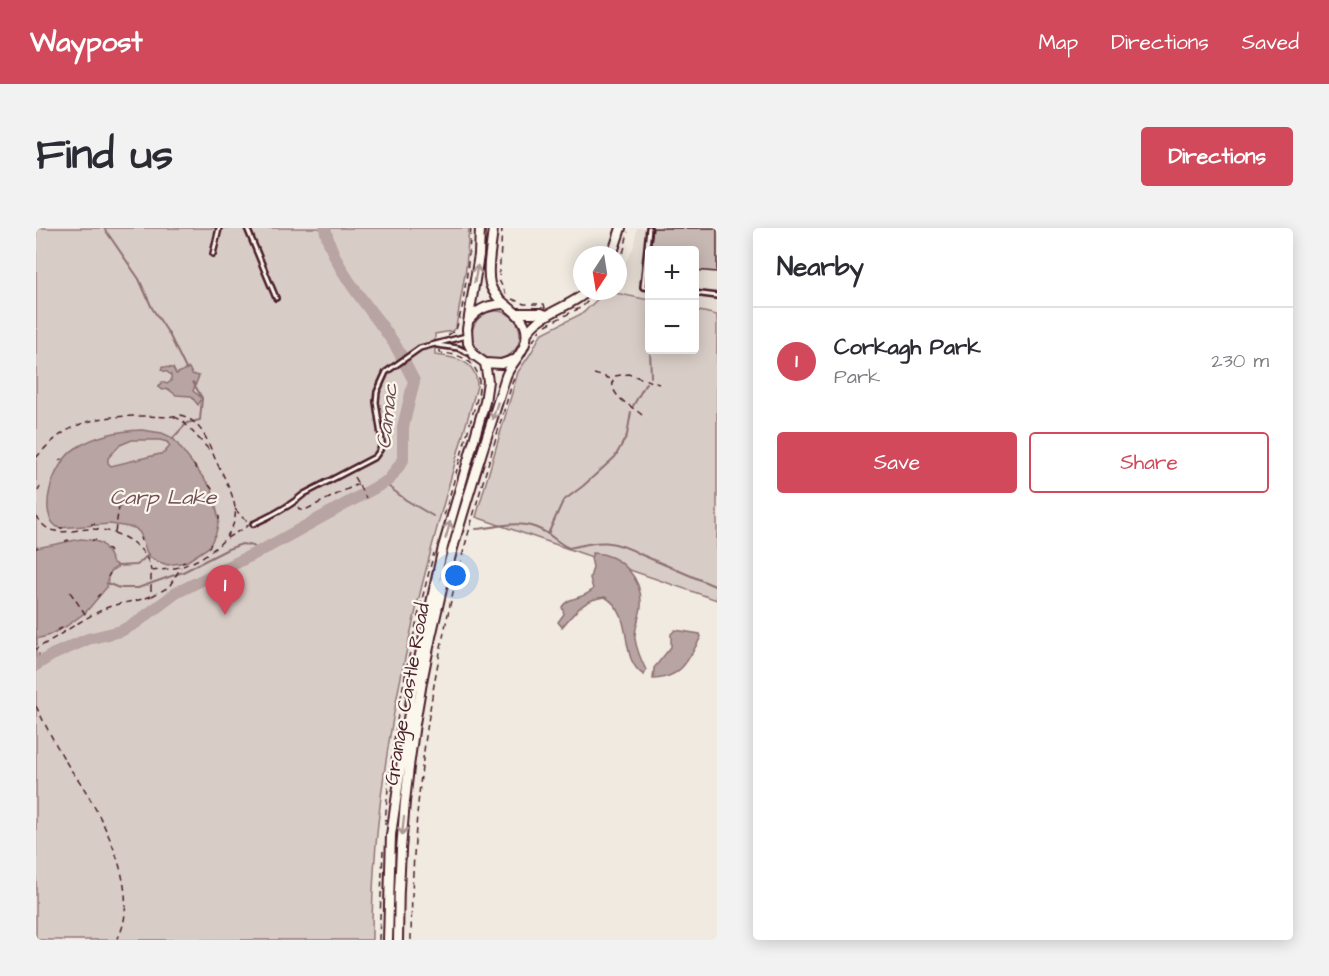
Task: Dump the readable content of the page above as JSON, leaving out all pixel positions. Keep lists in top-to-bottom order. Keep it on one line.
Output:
{"streets":{"main road":["Grange Castle Road"]},"water":["Camac","Carp Lake"],"north":"bottom","page":{"header":"Waypost","nav":["Map","Directions","Saved"],"title":"Find us","buttons":["Directions",["Save","Share"]],"heading":"Nearby","map_buttons":["+","−"],"list":[{"mark":"1","name":"Corkagh Park","note":"Park","value":"230 m"}],"pins":"1"}}
